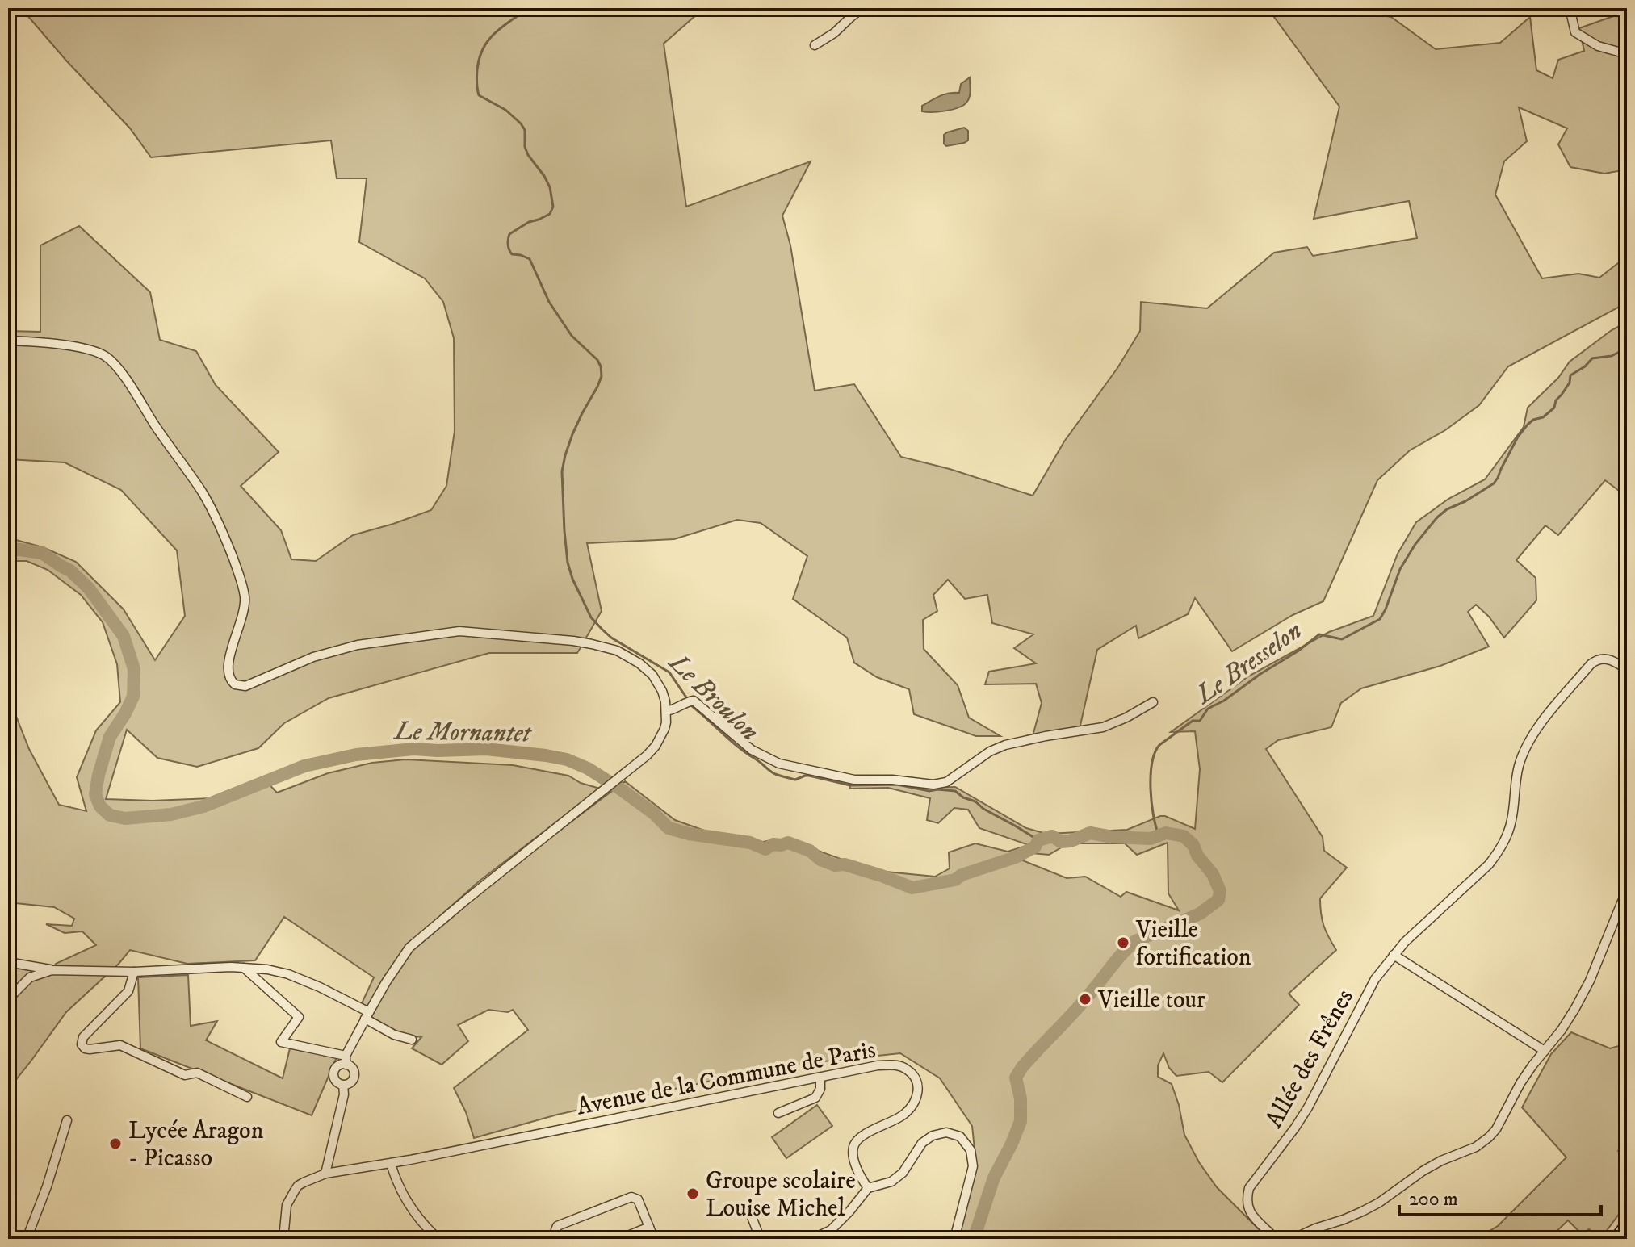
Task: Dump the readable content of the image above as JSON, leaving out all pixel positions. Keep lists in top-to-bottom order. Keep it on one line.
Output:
{"streets":{"street":["Allée des Frênes","Avenue de la Commune de Paris"]},"water":["Le Bresselon","Le Broulon","Le Mornantet"],"places":["Vieille fortification","Vieille tour","Lycée Aragon - Picasso","Groupe scolaire Louise Michel"],"scale_bar":"200 m"}
